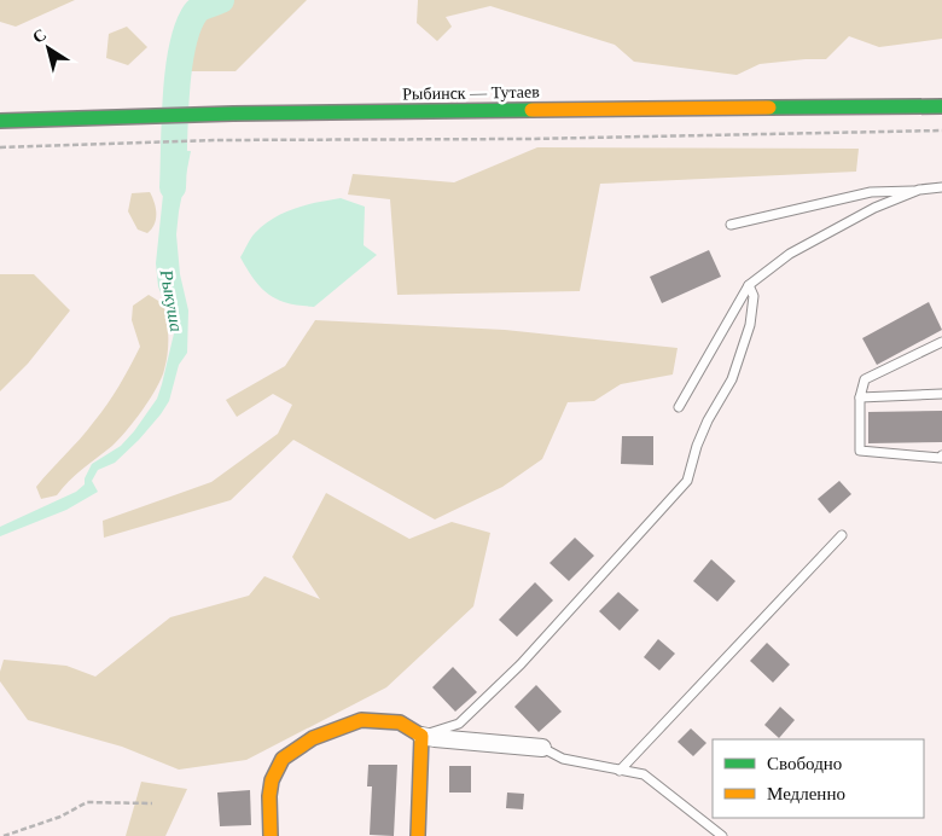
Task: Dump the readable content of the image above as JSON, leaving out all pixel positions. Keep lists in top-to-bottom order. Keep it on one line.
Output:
{"streets":{"main road":["Рыбинск — Тутаев"]},"water":["Рыкуша"],"legend":["Свободно","Медленно"],"north":"top left"}
